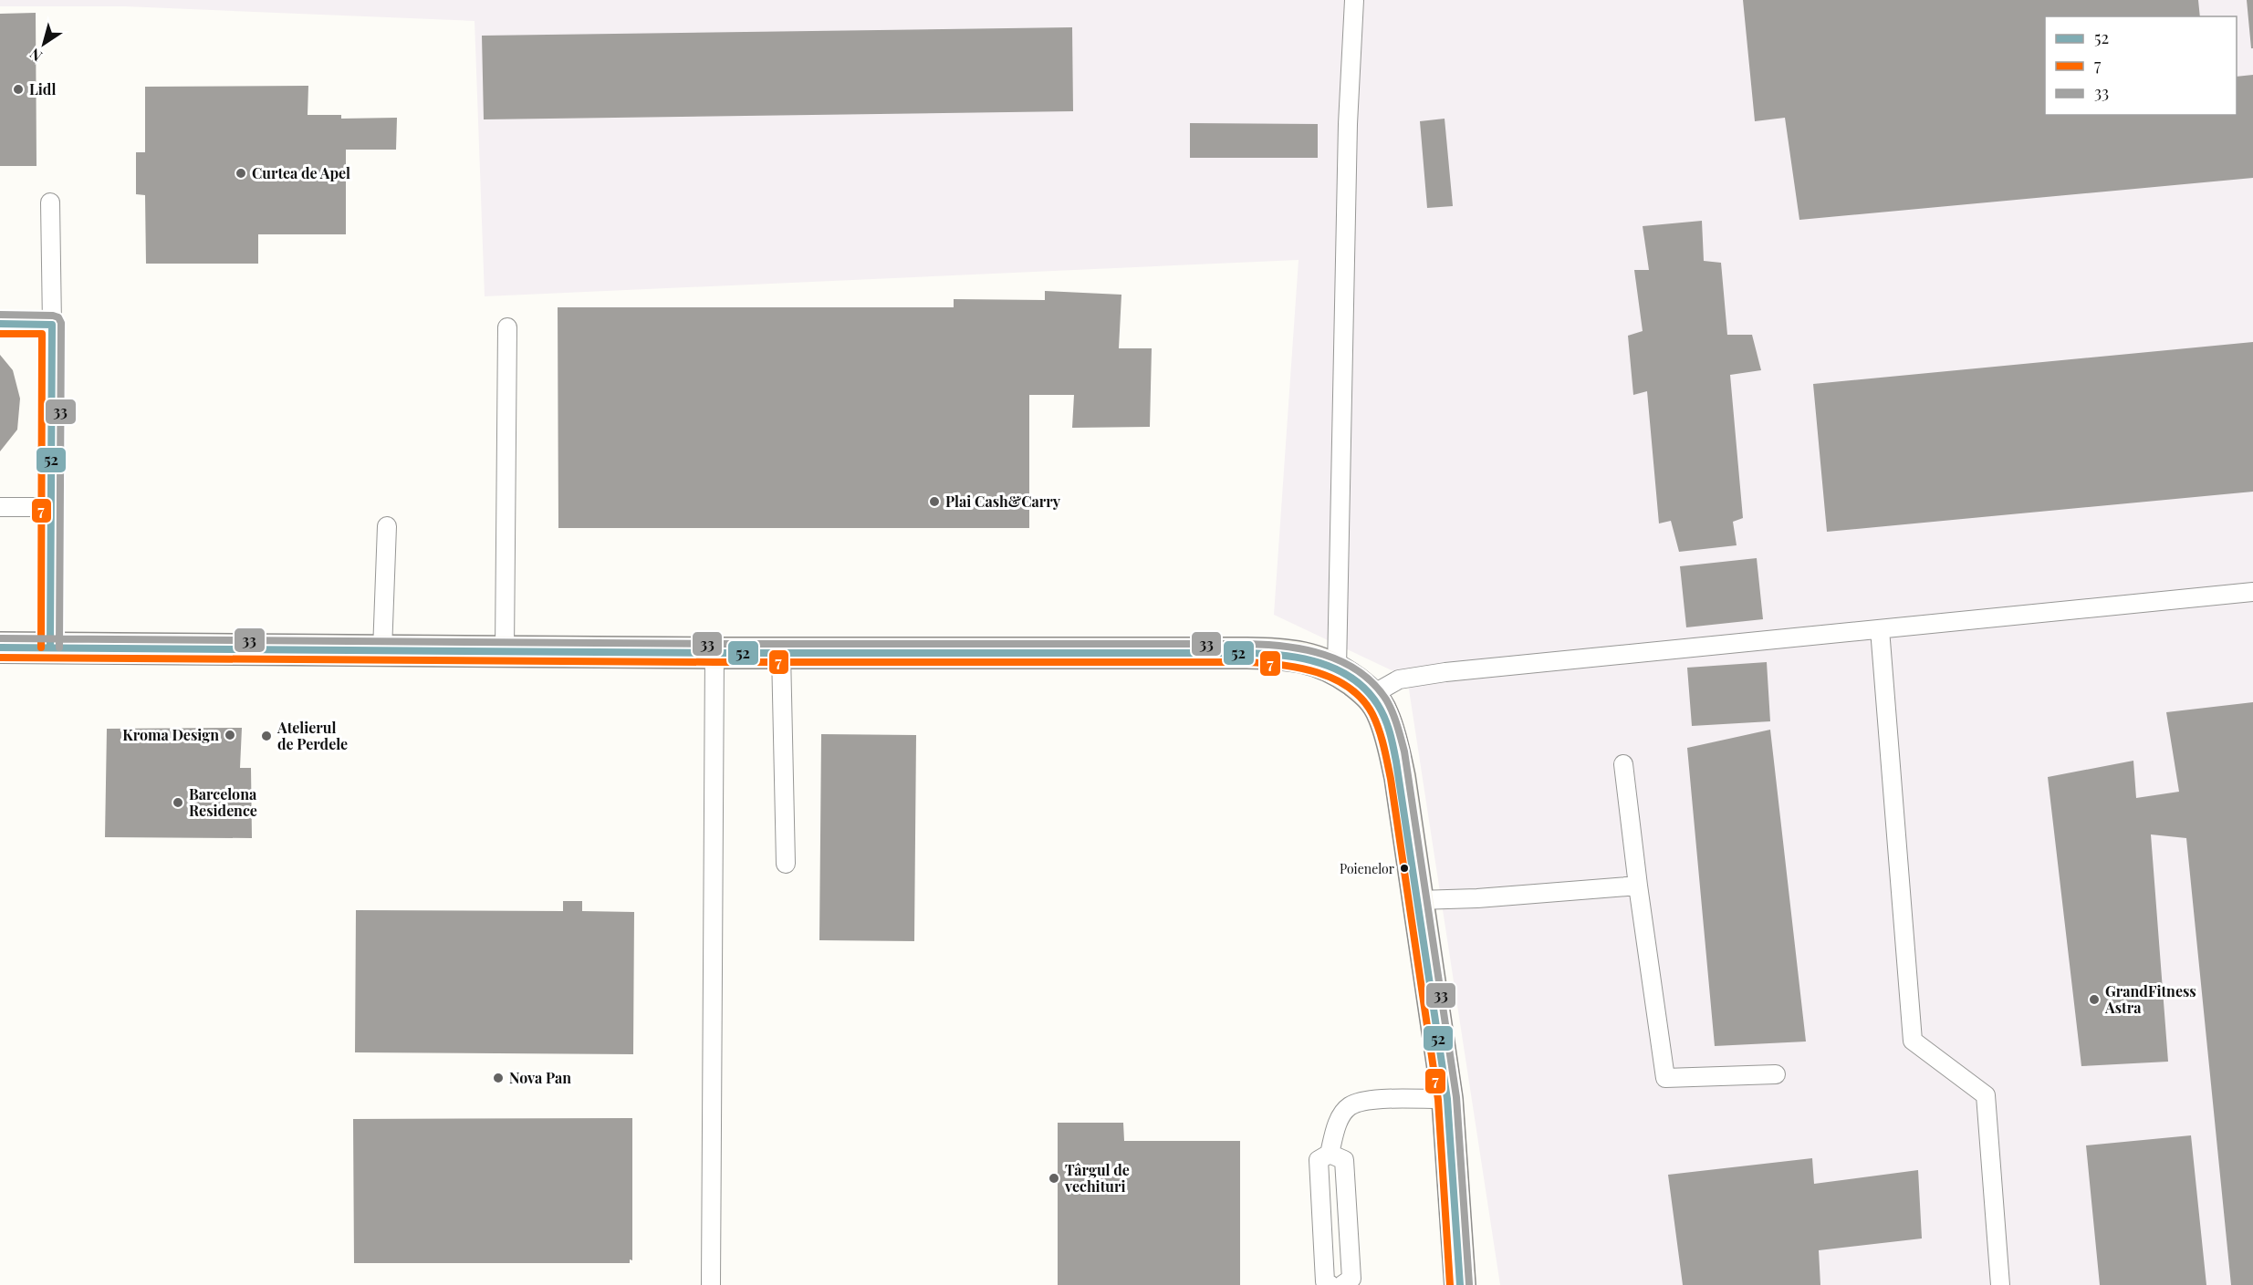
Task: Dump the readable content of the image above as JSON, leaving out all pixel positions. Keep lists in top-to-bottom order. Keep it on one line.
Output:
{"places":["Lidl","Curtea de Apel","Plai Cash&Carry","Kroma Design","Atelierul de Perdele","Barcelona Residence","Poienelor","GrandFitness Astra","Nova Pan","Târgul de vechituri"],"lines":["transit line 33","transit line 52","transit line 7"],"legend":["52","7","33"],"north":"bottom left"}
